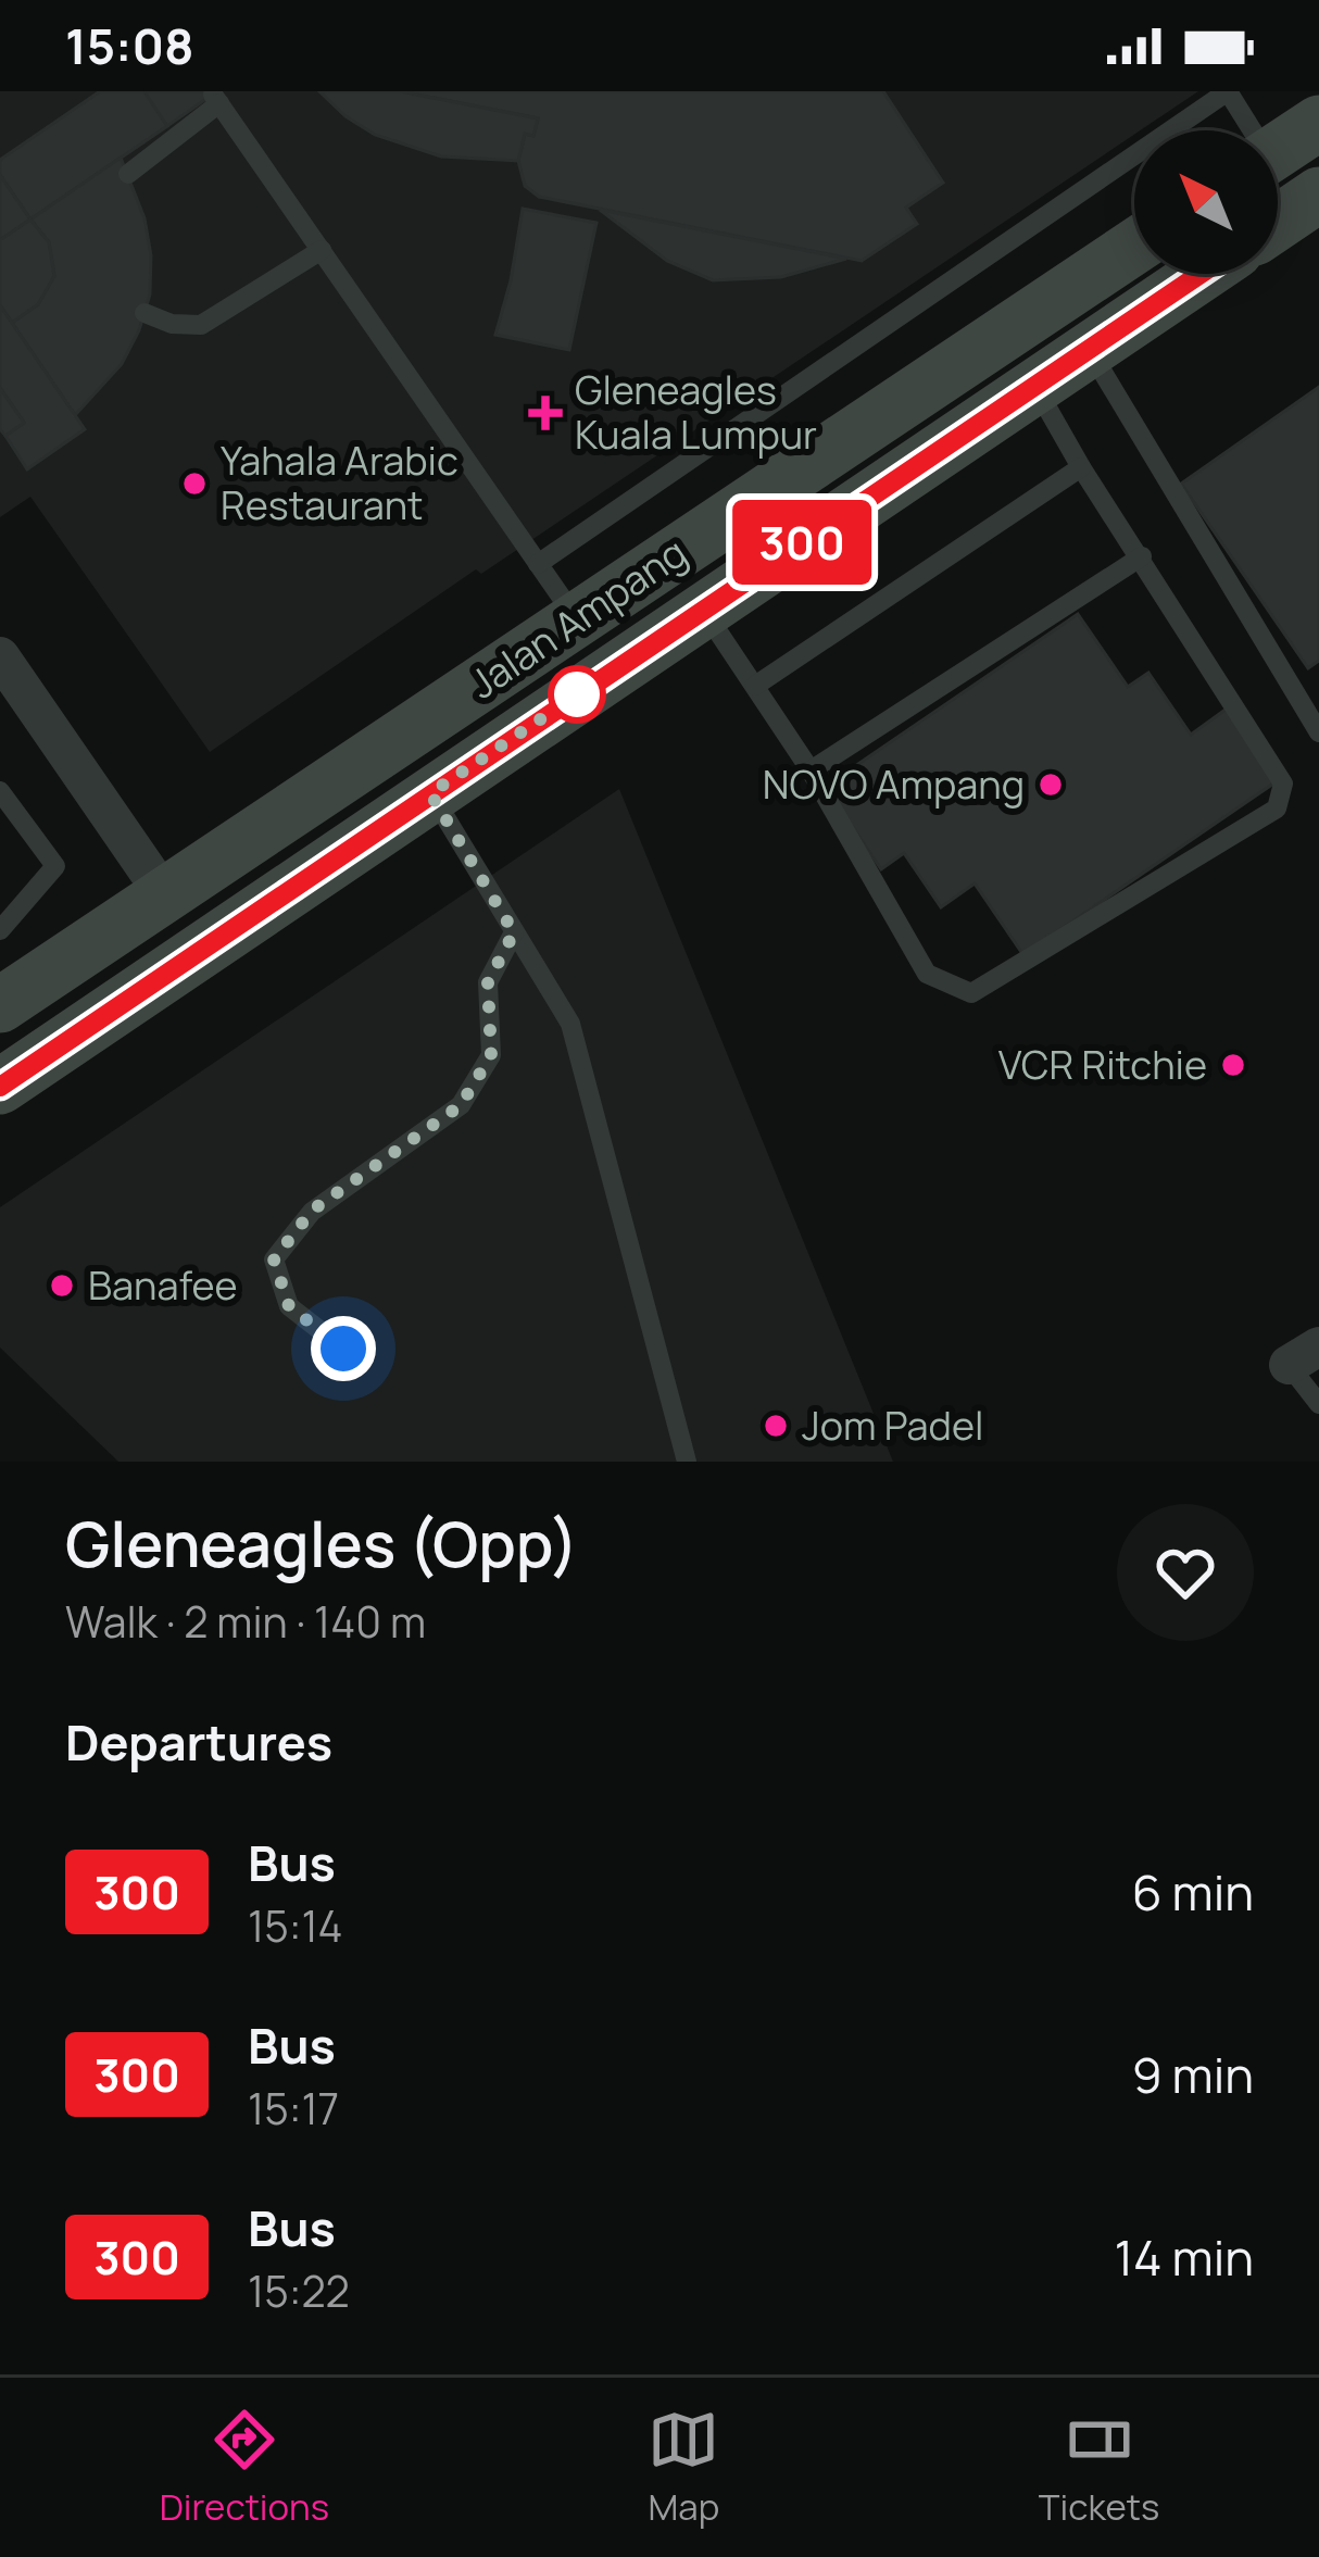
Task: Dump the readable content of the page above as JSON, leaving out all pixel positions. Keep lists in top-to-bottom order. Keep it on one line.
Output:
{"streets":{"main road":["Jalan Ampang"]},"places":{"health":["Gleneagles Kuala Lumpur"],"other":["Yahala Arabic Restaurant","NOVO Ampang","VCR Ritchie","Banafee","Jom Padel"]},"lines":["bus line 300"],"north":"top left","page":{"status":"15:08","on_map":"300","heading":[["Gleneagles (Opp)","Walk · 2 min · 140 m"],"Departures"],"list":[{"mark":"300","name":"Bus","note":"15:14","value":"6 min"},{"mark":"300","name":"Bus","note":"15:17","value":"9 min"},{"mark":"300","name":"Bus","note":"15:22","value":"14 min"}],"tabs":["Directions","Map","Tickets"]}}
